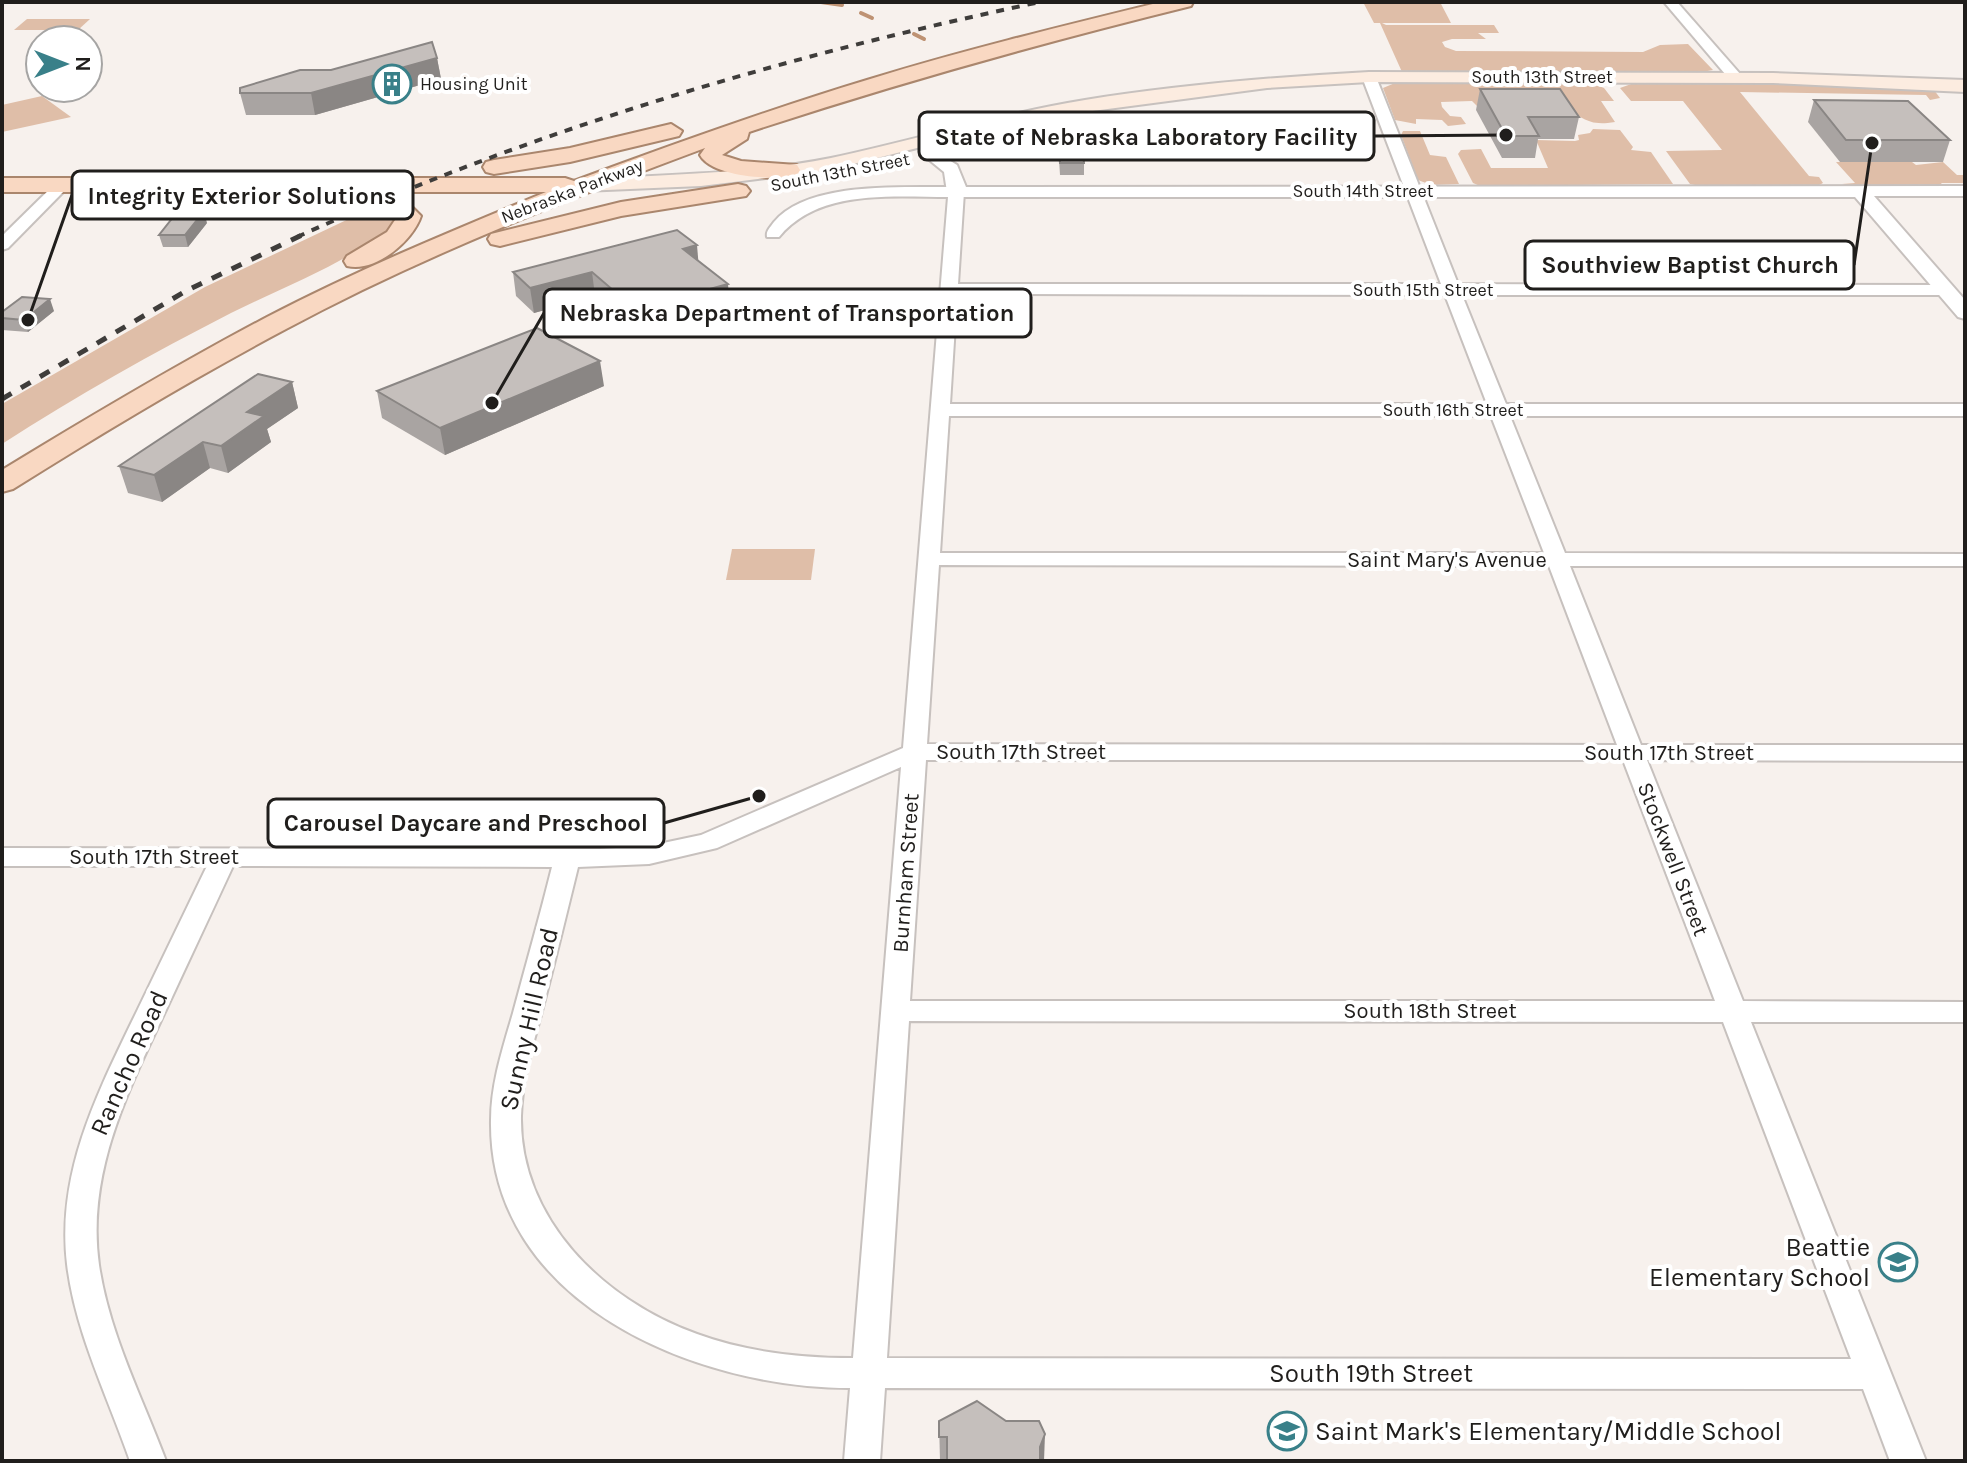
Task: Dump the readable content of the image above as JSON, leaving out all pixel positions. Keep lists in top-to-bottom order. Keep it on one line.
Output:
{"streets":{"main road":["South 13th Street","Nebraska Parkway"],"street":["South 14th Street","South 15th Street","South 16th Street","Saint Mary's Avenue","South 17th Street","Stockwell Street","Burnham Street","South 18th Street","Sunny Hill Road","Rancho Road","South 19th Street"]},"crossings":[["South 13th Street","Nebraska Parkway"],["South 13th Street","Stockwell Street"],["South 13th Street","Burnham Street"],["South 14th Street","Stockwell Street"],["South 14th Street","Burnham Street"],["South 15th Street","Stockwell Street"],["South 15th Street","Burnham Street"],["South 16th Street","Stockwell Street"],["South 16th Street","Burnham Street"],["Saint Mary's Avenue","Stockwell Street"],["Saint Mary's Avenue","Burnham Street"],["South 17th Street","Stockwell Street"],["South 17th Street","Burnham Street"],["South 17th Street","Sunny Hill Road"],["South 17th Street","Rancho Road"],["Stockwell Street","South 18th Street"],["Stockwell Street","South 19th Street"],["Burnham Street","South 18th Street"],["Burnham Street","Sunny Hill Road"],["Burnham Street","South 19th Street"],["Sunny Hill Road","South 19th Street"]],"places":{"building":["Housing Unit"],"other":["State of Nebraska Laboratory Facility","Southview Baptist Church","Integrity Exterior Solutions","Nebraska Department of Transportation","Carousel Daycare and Preschool"],"school or university":["Beattie Elementary School","Saint Mark's Elementary/Middle School"]},"north":"right"}
